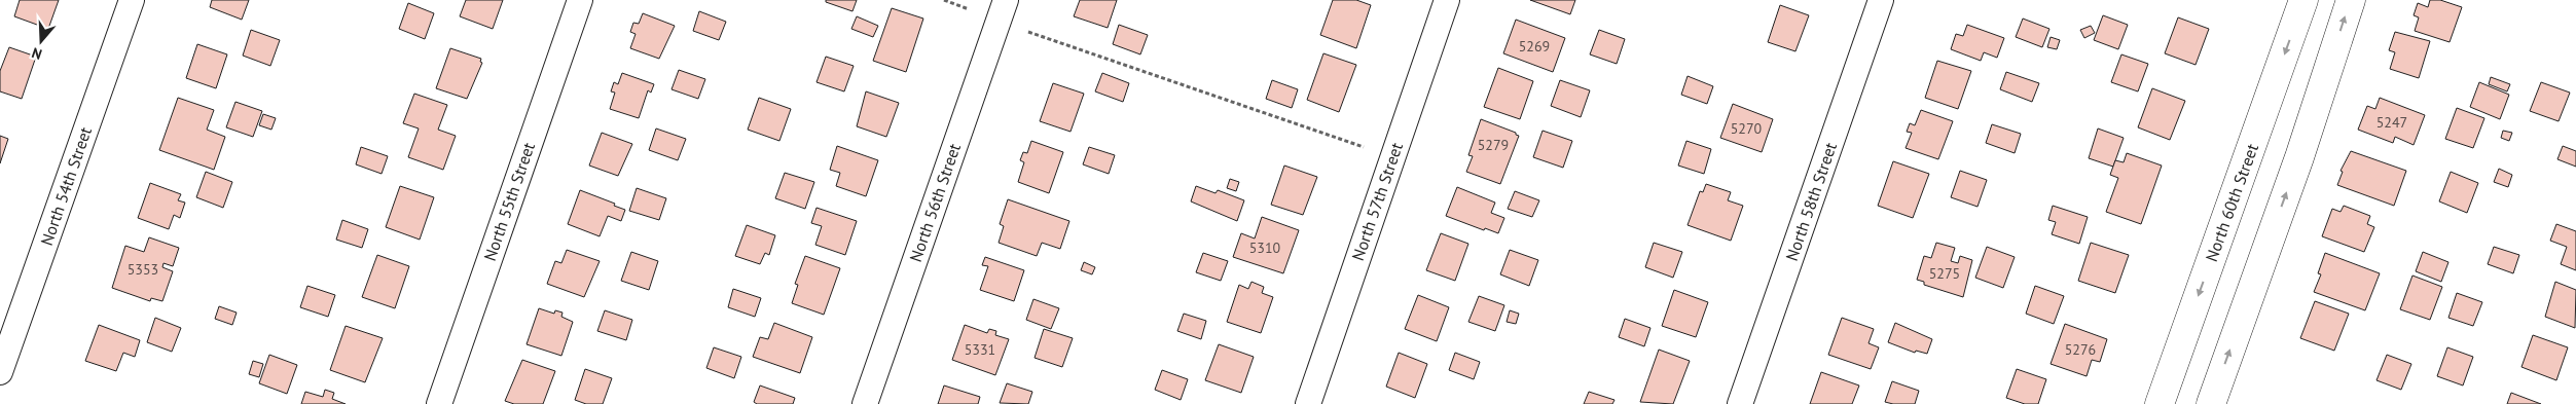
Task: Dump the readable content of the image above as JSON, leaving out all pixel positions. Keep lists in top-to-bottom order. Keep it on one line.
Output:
{"streets":{"main road":["North 60th Street"],"street":["North 54th Street","North 55th Street","North 57th Street","North 58th Street","North 56th Street"]},"house_numbers":["5269","5247","5270","5279","5310","5353","5275","5331","5276"],"north":"bottom"}
